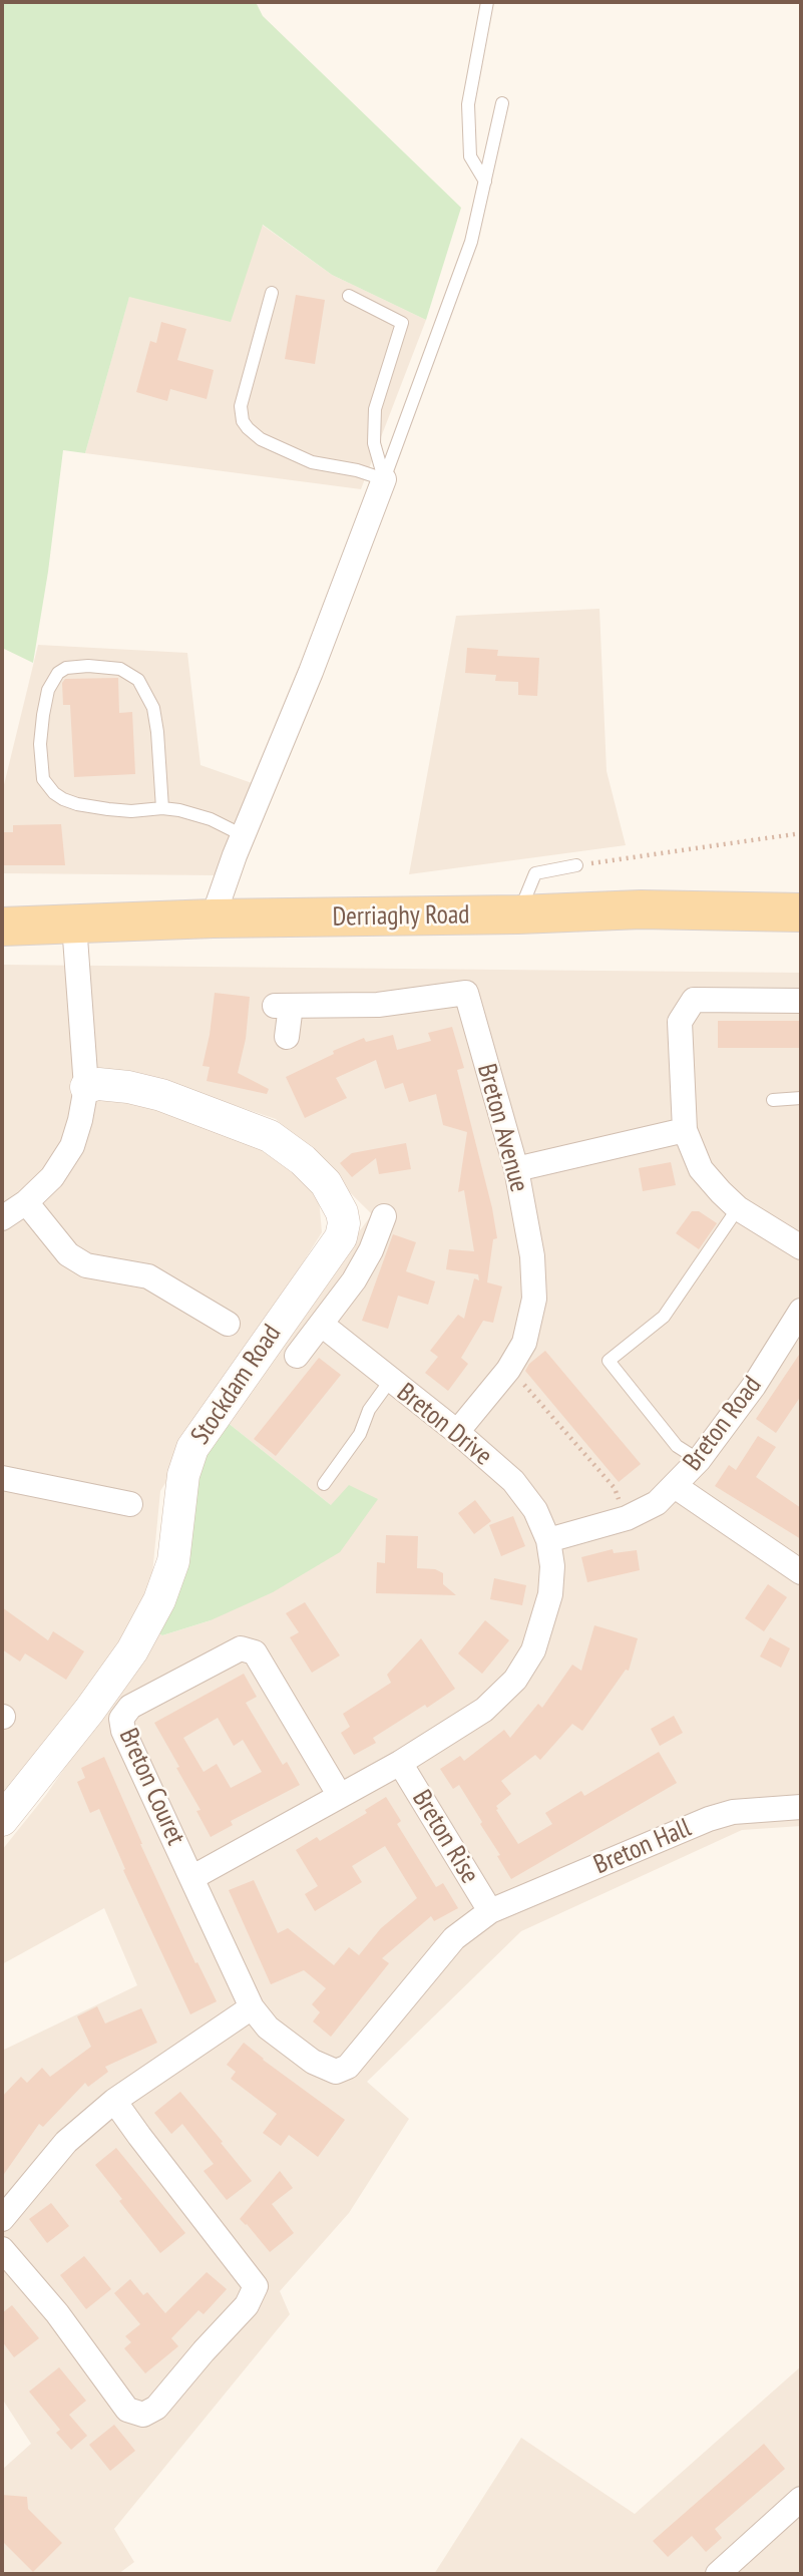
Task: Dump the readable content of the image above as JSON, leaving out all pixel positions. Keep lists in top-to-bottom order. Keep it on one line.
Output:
{"streets":{"main road":["Derriaghy Road"],"street":["Breton Avenue","Stockdam Road","Breton Road","Breton Drive","Breton Couret","Breton Rise","Breton Hall"]},"crossings":[["Breton Avenue","Breton Drive"],["Breton Road","Breton Drive"],["Breton Drive","Breton Couret"],["Breton Drive","Breton Rise"],["Breton Couret","Breton Rise"],["Breton Rise","Breton Hall"]]}
